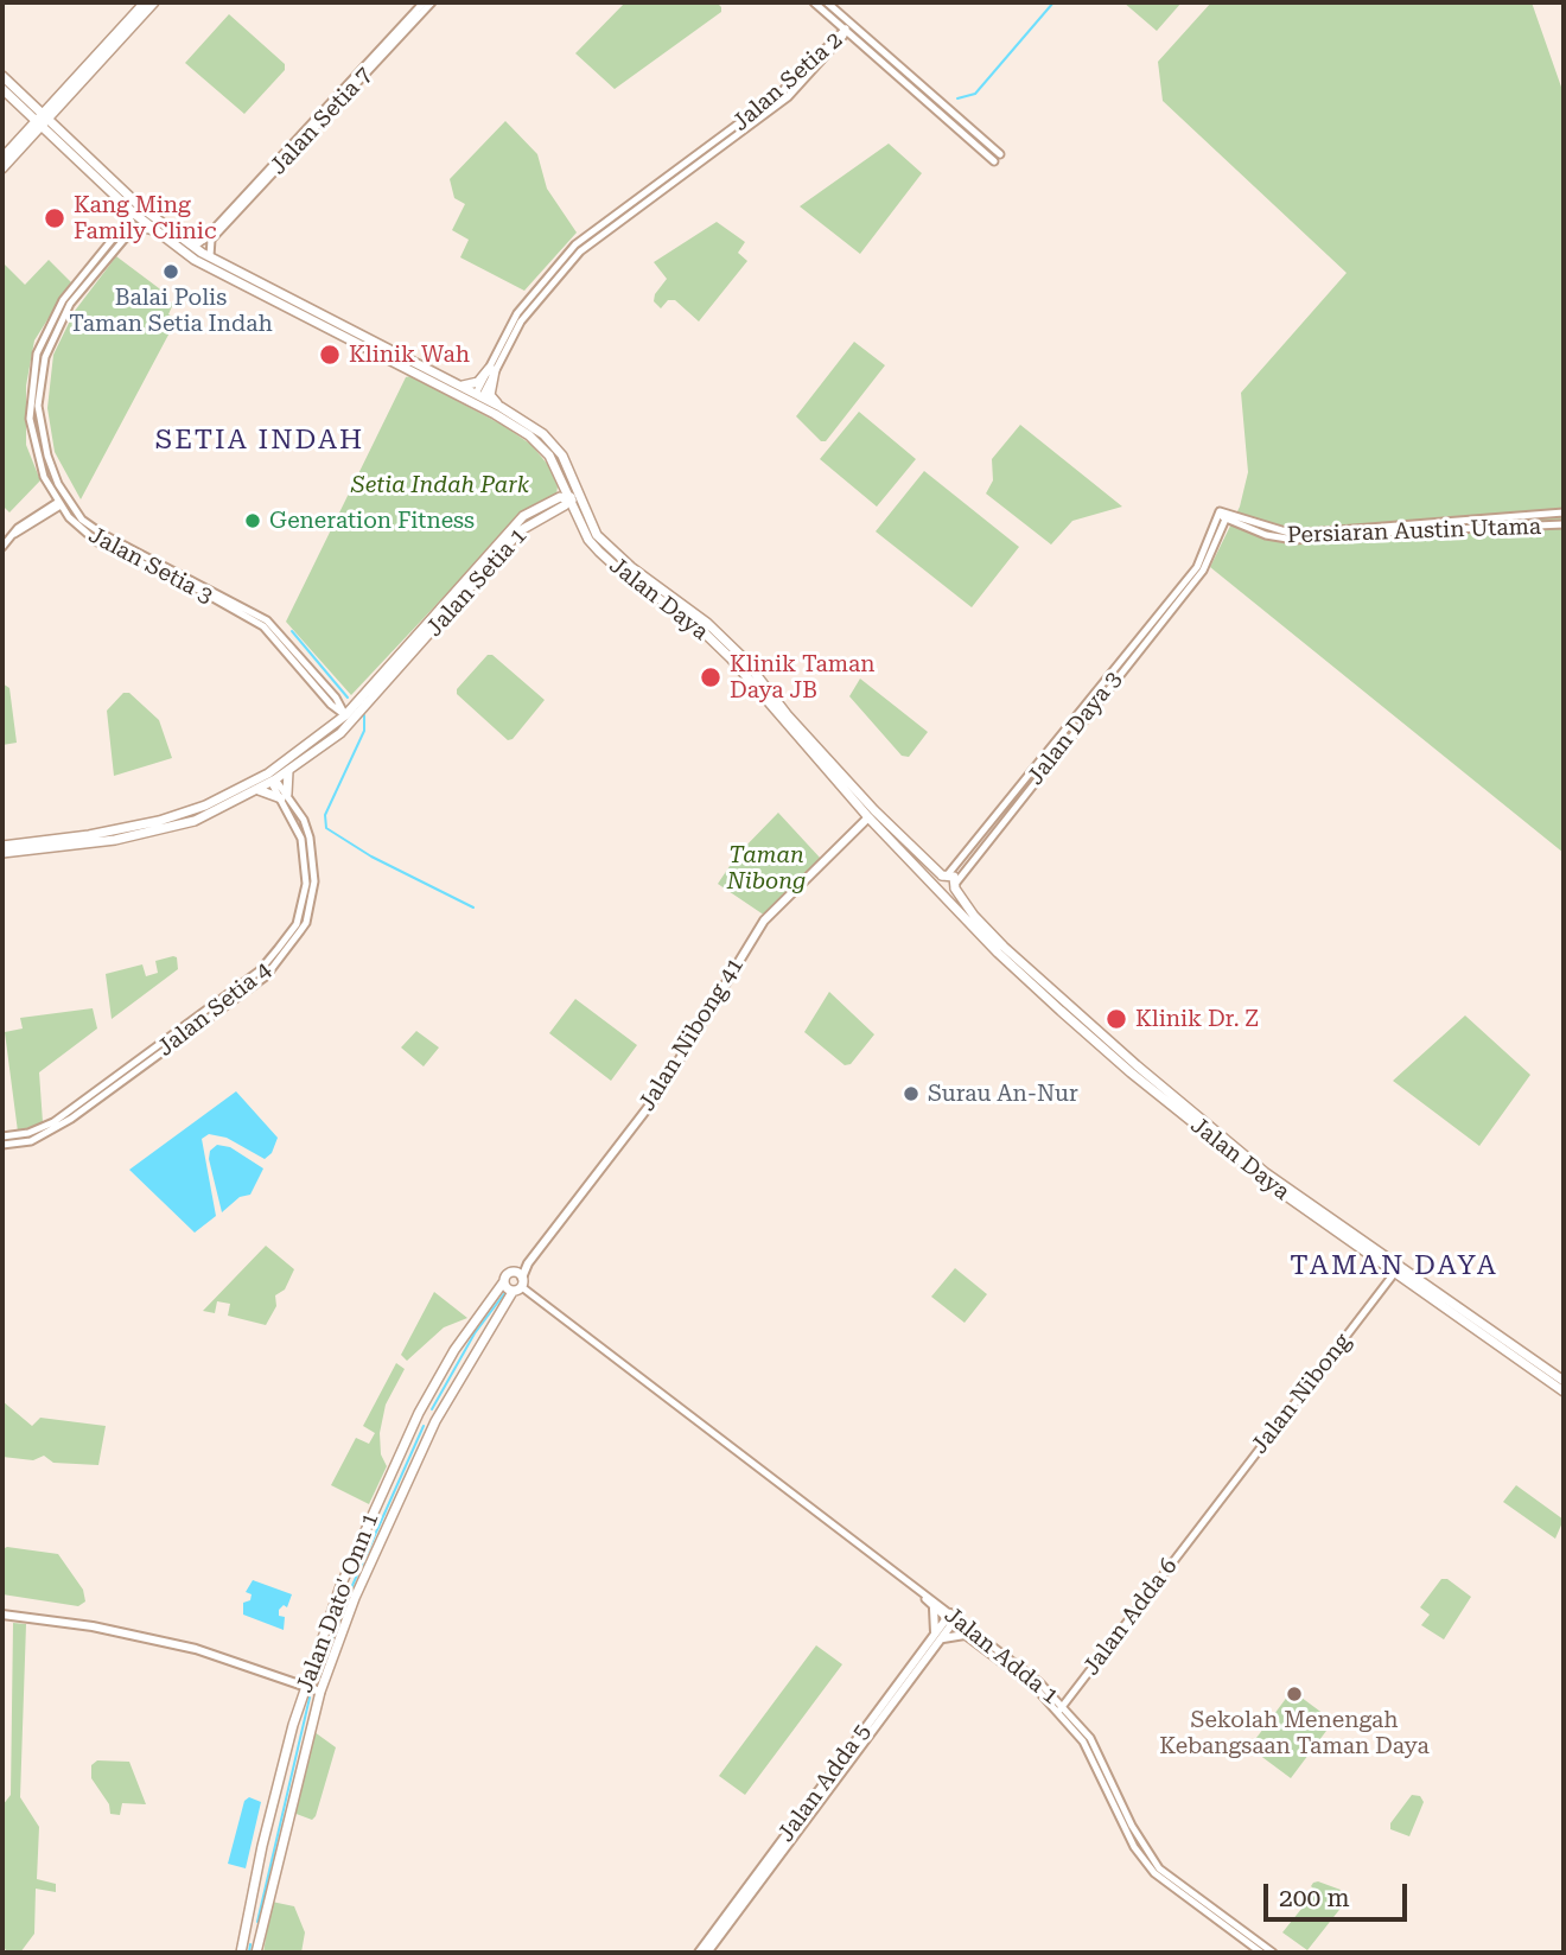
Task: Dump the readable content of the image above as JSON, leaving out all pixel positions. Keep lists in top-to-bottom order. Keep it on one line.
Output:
{"streets":{"main road":["Jalan Setia 1","Jalan Daya","Jalan Nibong 41","Jalan Dato' Onn 1","Jalan Adda 5"],"street":["Jalan Setia 2","Jalan Setia 7","Persiaran Austin Utama","Jalan Setia 3","Jalan Daya 3","Jalan Setia 4","Jalan Nibong","Jalan Adda 6","Jalan Adda 1"]},"crossings":[["Jalan Setia 2","Jalan Daya"],["Jalan Setia 3","Jalan Setia 1"],["Jalan Setia 3","Jalan Daya"],["Jalan Setia 1","Jalan Daya"],["Jalan Setia 1","Jalan Setia 4"],["Jalan Daya","Jalan Daya 3"],["Jalan Daya","Jalan Nibong 41"],["Jalan Daya","Jalan Nibong"],["Jalan Nibong 41","Jalan Dato' Onn 1"],["Jalan Nibong 41","Jalan Adda 1"],["Jalan Nibong","Jalan Adda 6"],["Jalan Dato' Onn 1","Jalan Adda 1"],["Jalan Adda 6","Jalan Adda 1"],["Jalan Adda 1","Jalan Adda 5"]],"districts":["SETIA INDAH","TAMAN DAYA"],"parks":["Setia Indah Park","Taman Nibong"],"places":["Kang Ming Family Clinic","Balai Polis Taman Setia Indah","Klinik Wah","Generation Fitness","Klinik Taman Daya JB","Klinik Dr. Z","Surau An-Nur","Sekolah Menengah Kebangsaan Taman Daya"],"scale_bar":"200 m"}
